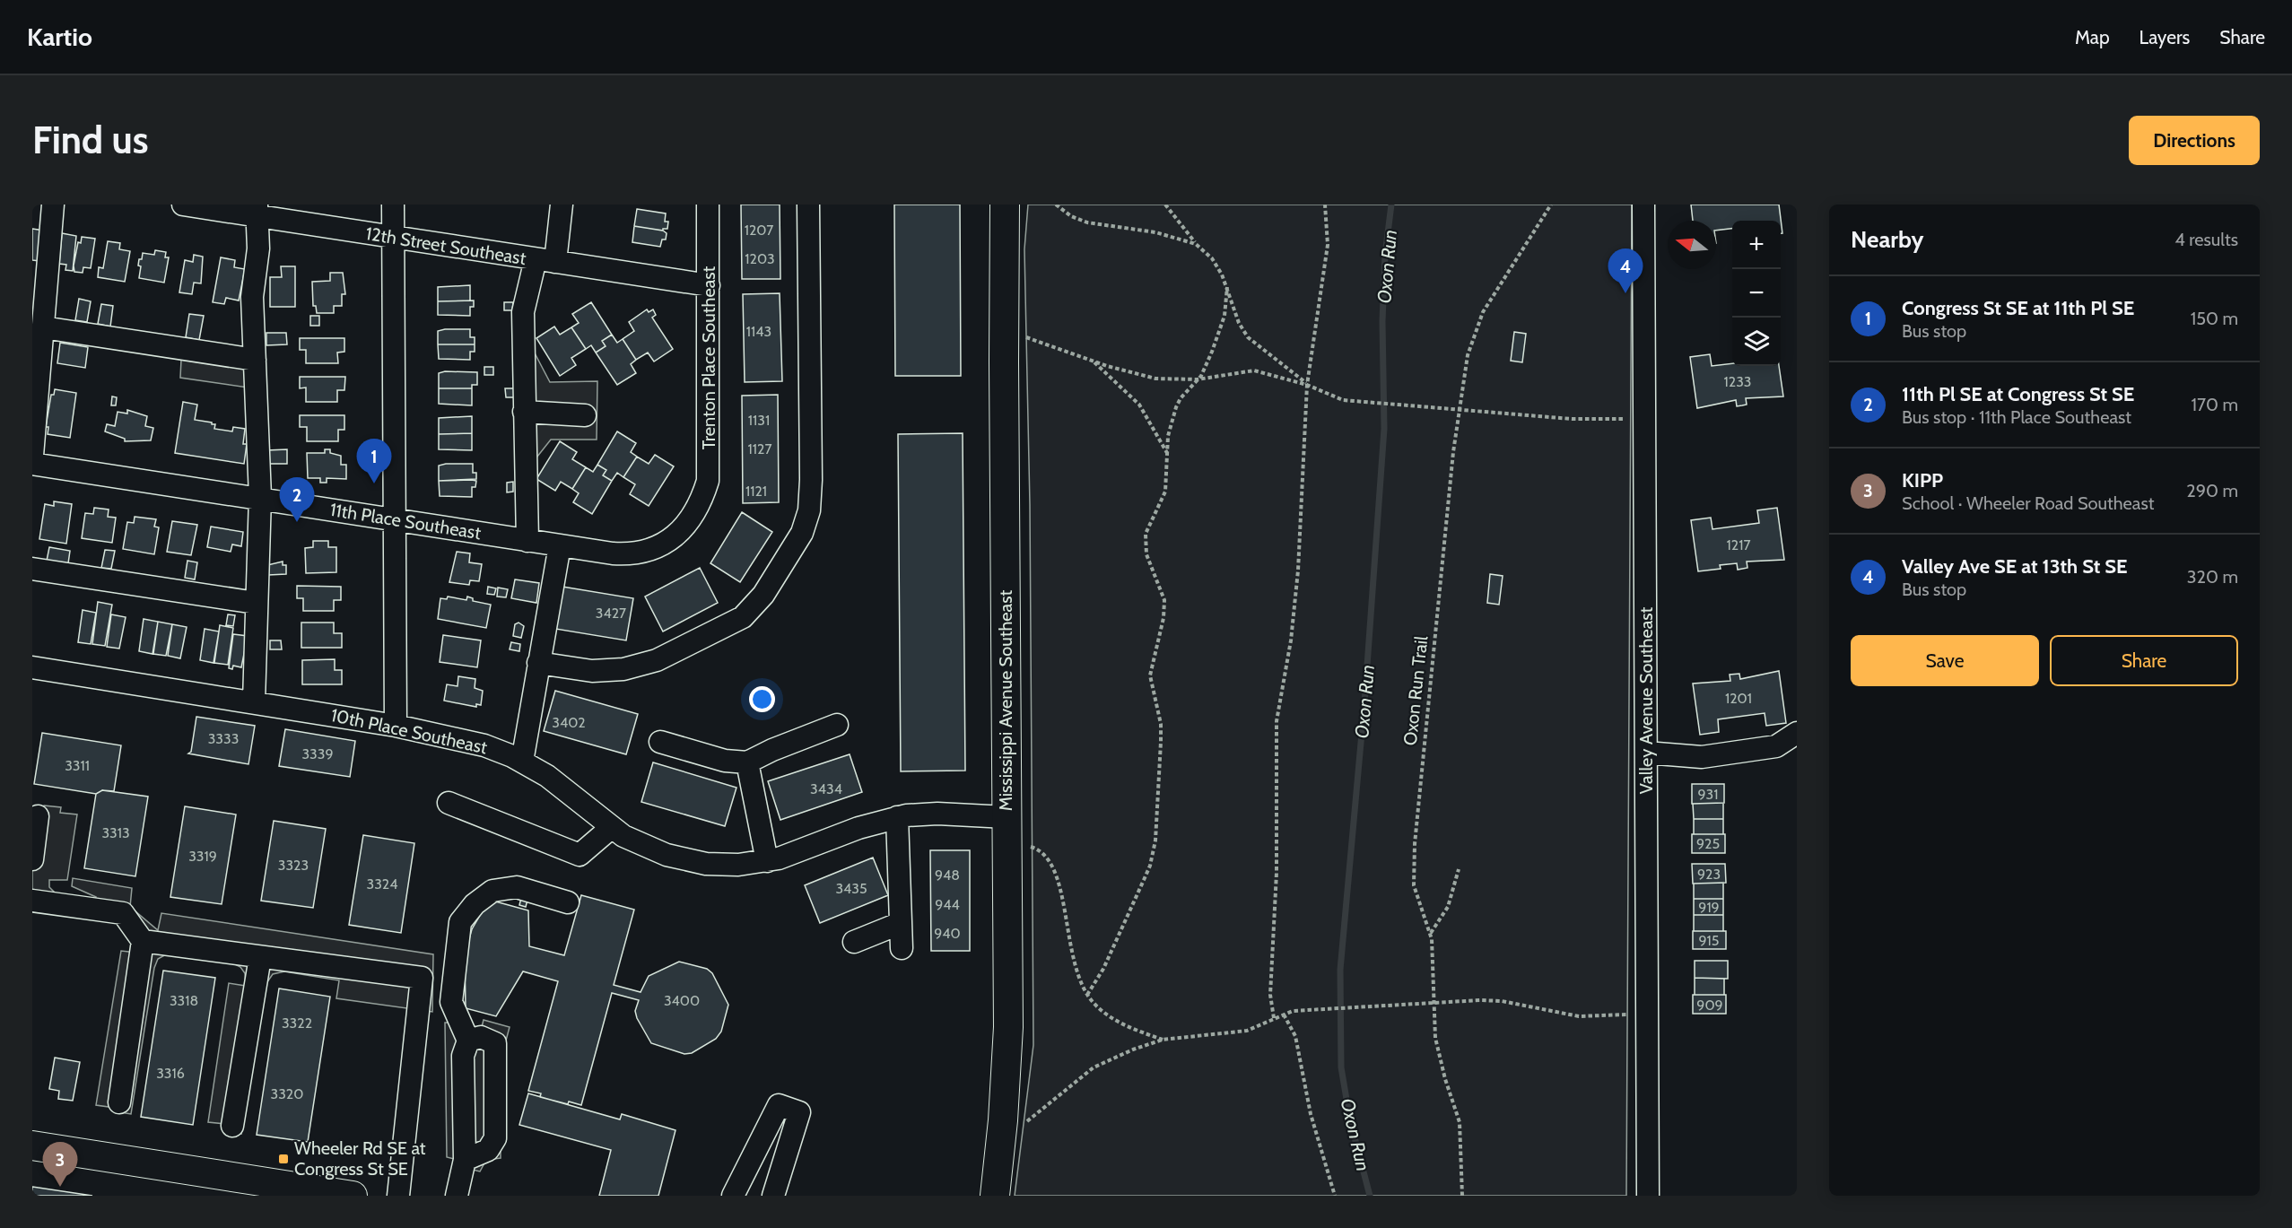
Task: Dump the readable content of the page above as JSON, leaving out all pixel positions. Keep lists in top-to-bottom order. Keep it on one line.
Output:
{"streets":{"main road":["Mississippi Avenue Southeast"],"street":["12th Street Southeast","Trenton Place Southeast","11th Place Southeast","Valley Avenue Southeast","10th Place Southeast"],"path":["Oxon Run Trail"]},"crossings":[["12th Street Southeast","Trenton Place Southeast"],["Trenton Place Southeast","11th Place Southeast"],["Mississippi Avenue Southeast","10th Place Southeast"]],"water":["Oxon Run"],"places":{"transit":["Wheeler Rd SE at Congress St SE"]},"house_numbers":["1207","1203","1143","1233","1131","1127","1121","1217","3427","1201","3402","3333","3339","3311","3434","931","3313","925","3319","3323","923","948","3324","3435","944","919","940","915","3318","3400","909","3322","3316","3320"],"north":"left","page":{"header":"Kartio","nav":["Map","Layers","Share"],"buttons":["Directions",["Save","Share"]],"title":"Find us","heading":["Nearby","4 results"],"map_buttons":["+","−"],"pins":["4","1","2","3"],"list":[{"mark":"1","name":"Congress St SE at 11th Pl SE","note":"Bus stop","value":"150 m"},{"mark":"2","name":"11th Pl SE at Congress St SE","note":"Bus stop · 11th Place Southeast","value":"170 m"},{"mark":"3","name":"KIPP","note":"School · Wheeler Road Southeast","value":"290 m"},{"mark":"4","name":"Valley Ave SE at 13th St SE","note":"Bus stop","value":"320 m"}]}}
